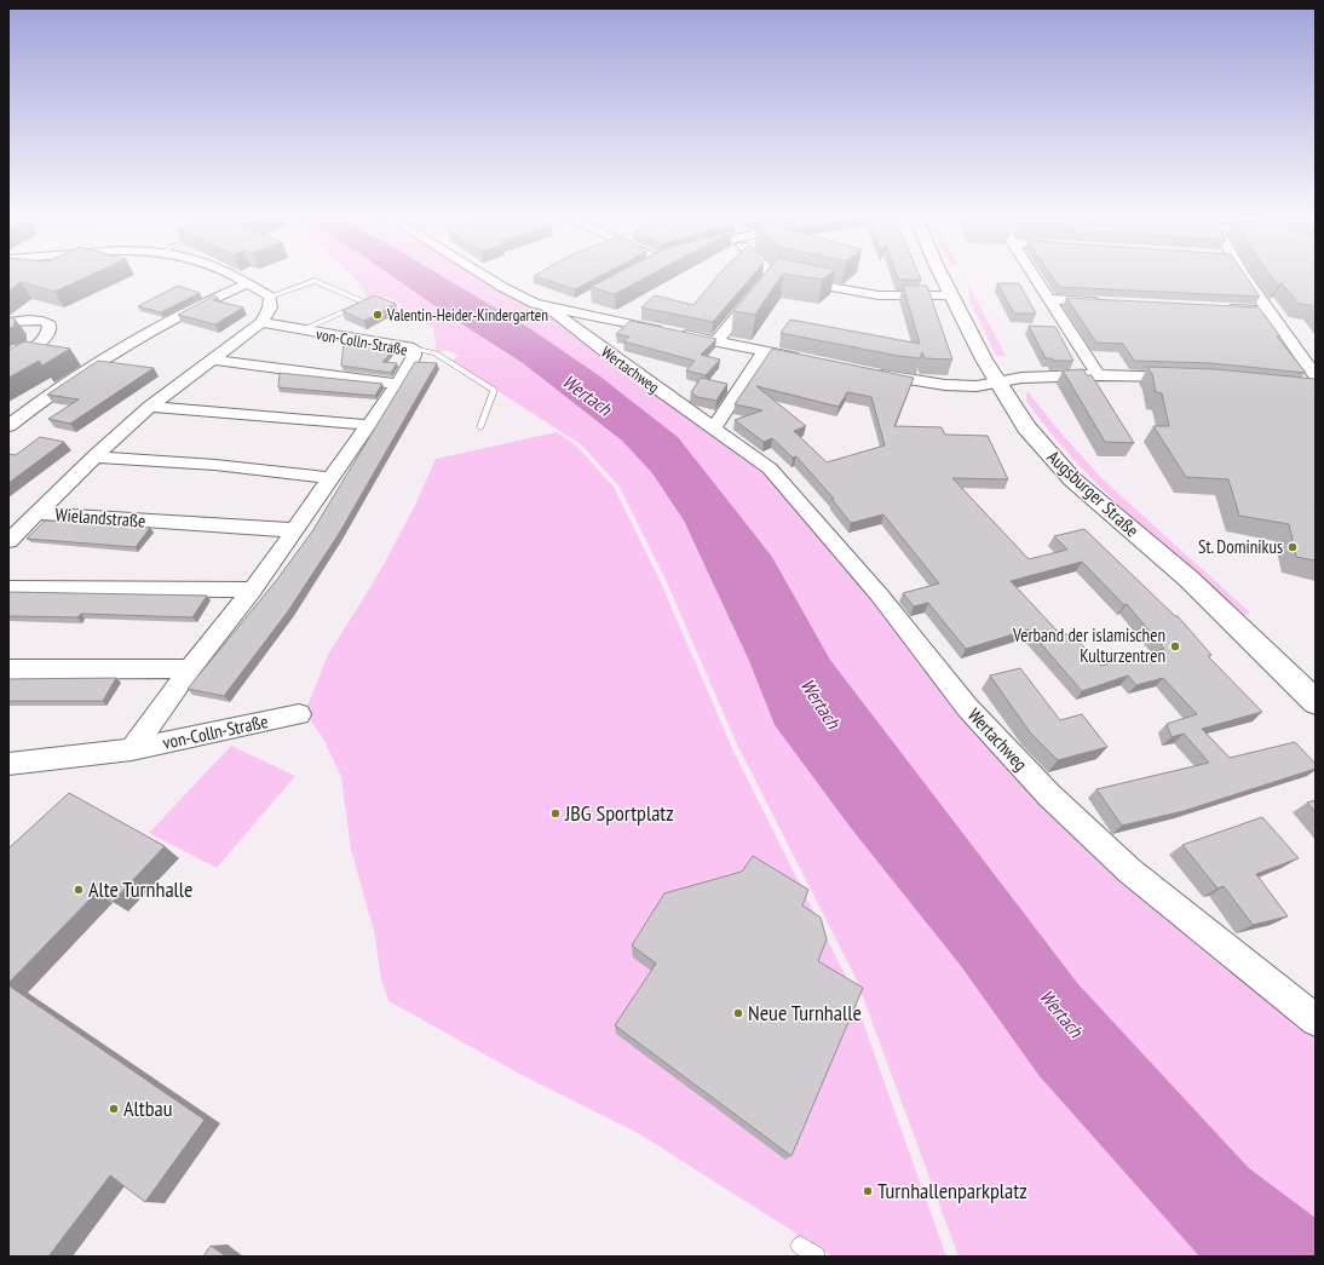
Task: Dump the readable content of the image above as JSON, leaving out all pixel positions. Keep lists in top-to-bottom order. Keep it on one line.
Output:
{"streets":{"main road":["Augsburger Straße"],"street":["von-Colln-Straße","Wertachweg","Wielandstraße"]},"crossings":[["von-Colln-Straße","Wielandstraße"]],"water":["Wertach"],"places":["Valentin-Heider-Kindergarten","St. Dominikus","Verband der islamischen Kulturzentren","JBG Sportplatz","Alte Turnhalle","Neue Turnhalle","Altbau","Turnhallenparkplatz"]}
